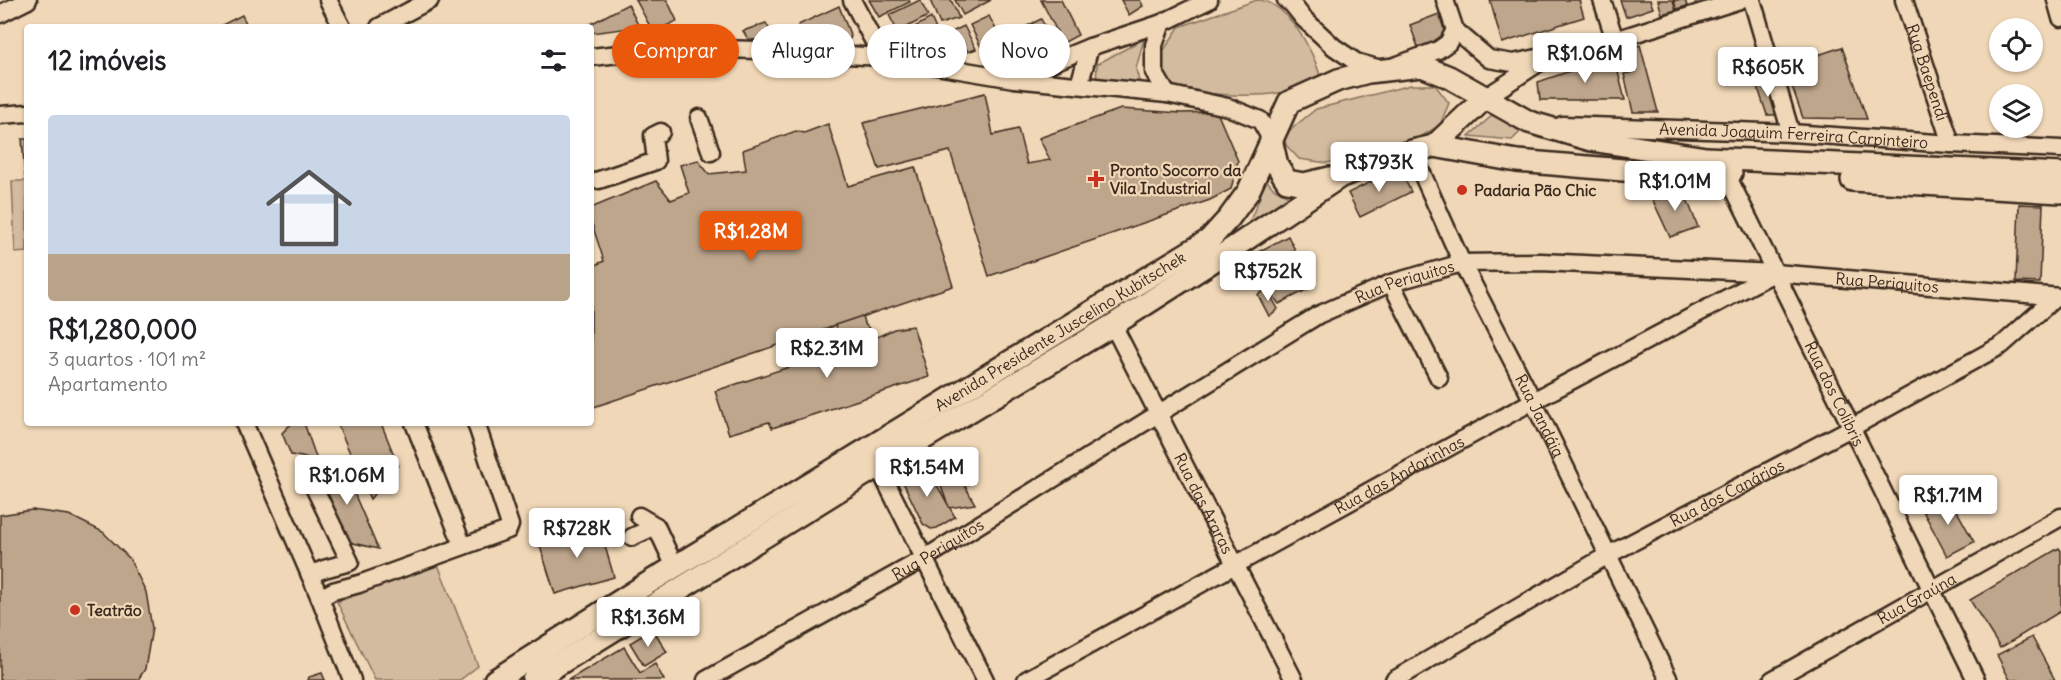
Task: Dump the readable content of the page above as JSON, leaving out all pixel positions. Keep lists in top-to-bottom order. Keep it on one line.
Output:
{"streets":{"main road":["Avenida Presidente Juscelino Kubitschek"],"street":["Rua Baependi","Avenida Joaquim Ferreira Carpinteiro","Rua Periquitos","Rua dos Colibris","Rua Jandáia","Rua das Andorinhas","Rua dos Canários","Rua das Araras","Rua Graúna"]},"crossings":[["Rua Baependi","Avenida Joaquim Ferreira Carpinteiro"],["Avenida Joaquim Ferreira Carpinteiro","Avenida Presidente Juscelino Kubitschek"],["Rua Periquitos","Rua dos Colibris"],["Rua Periquitos","Rua Jandáia"],["Rua Periquitos","Rua das Andorinhas"],["Rua Periquitos","Rua dos Canários"],["Rua Periquitos","Rua das Araras"],["Avenida Presidente Juscelino Kubitschek","Rua dos Colibris"],["Avenida Presidente Juscelino Kubitschek","Rua Jandáia"],["Avenida Presidente Juscelino Kubitschek","Rua das Araras"],["Rua dos Colibris","Rua das Andorinhas"],["Rua dos Colibris","Rua dos Canários"],["Rua dos Colibris","Rua Graúna"],["Rua Jandáia","Rua das Andorinhas"],["Rua Jandáia","Rua dos Canários"],["Rua das Andorinhas","Rua das Araras"]],"places":{"health":["Pronto Socorro da Vila Industrial"],"other":["Padaria Pão Chic","Teatrão"]},"page":{"chip":["Comprar","Alugar","Filtros","Novo"],"heading":"12 imóveis","price":["R$1.06M","R$605K","R$793K","R$1.01M","R$1.28M","R$752K","R$2.31M","R$1.54M","R$1.06M","R$1.71M","R$728K","R$1.36M"],"list":[{"name":"R$1,280,000","note":"3 quartos · 101 m² · Apartamento"}]}}
